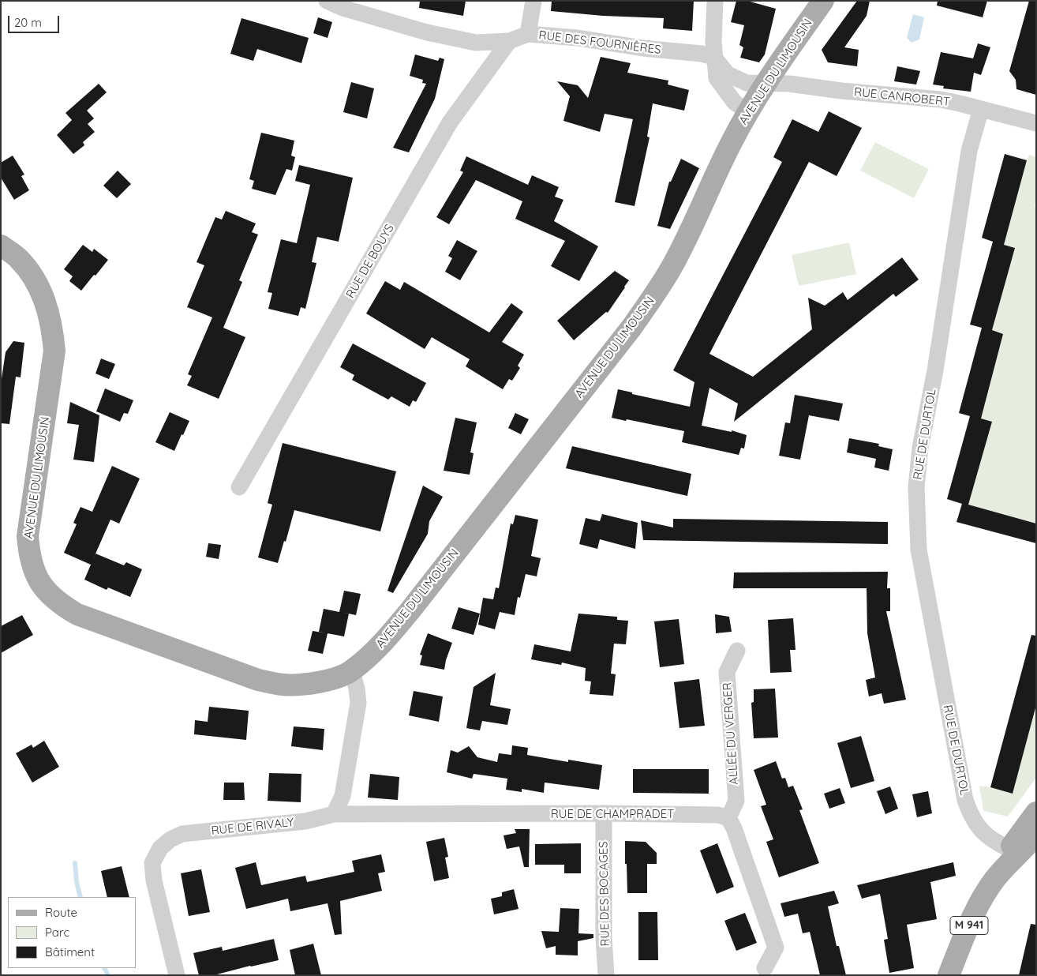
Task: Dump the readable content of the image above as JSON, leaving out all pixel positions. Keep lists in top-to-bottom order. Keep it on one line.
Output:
{"streets":{"main road":["AVENUE DU LIMOUSIN","M 941"],"street":["RUE DES FOURNIÈRES","RUE CANROBERT","RUE DE BOUYS","RUE DE DURTOL","ALLÉE DU VERGER","RUE DE CHAMPRADET","RUE DE RIVALY","RUE DES BOCAGES"]},"crossings":[["RUE DES FOURNIÈRES","RUE CANROBERT"],["RUE DES FOURNIÈRES","RUE DE BOUYS"],["AVENUE DU LIMOUSIN","RUE CANROBERT"],["RUE CANROBERT","RUE DE DURTOL"],["RUE DE DURTOL","M 941"],["ALLÉE DU VERGER","RUE DE CHAMPRADET"],["RUE DE CHAMPRADET","RUE DE RIVALY"],["RUE DE CHAMPRADET","RUE DES BOCAGES"]],"legend":["Route","Parc","Bâtiment"],"scale_bar":"20 m"}
